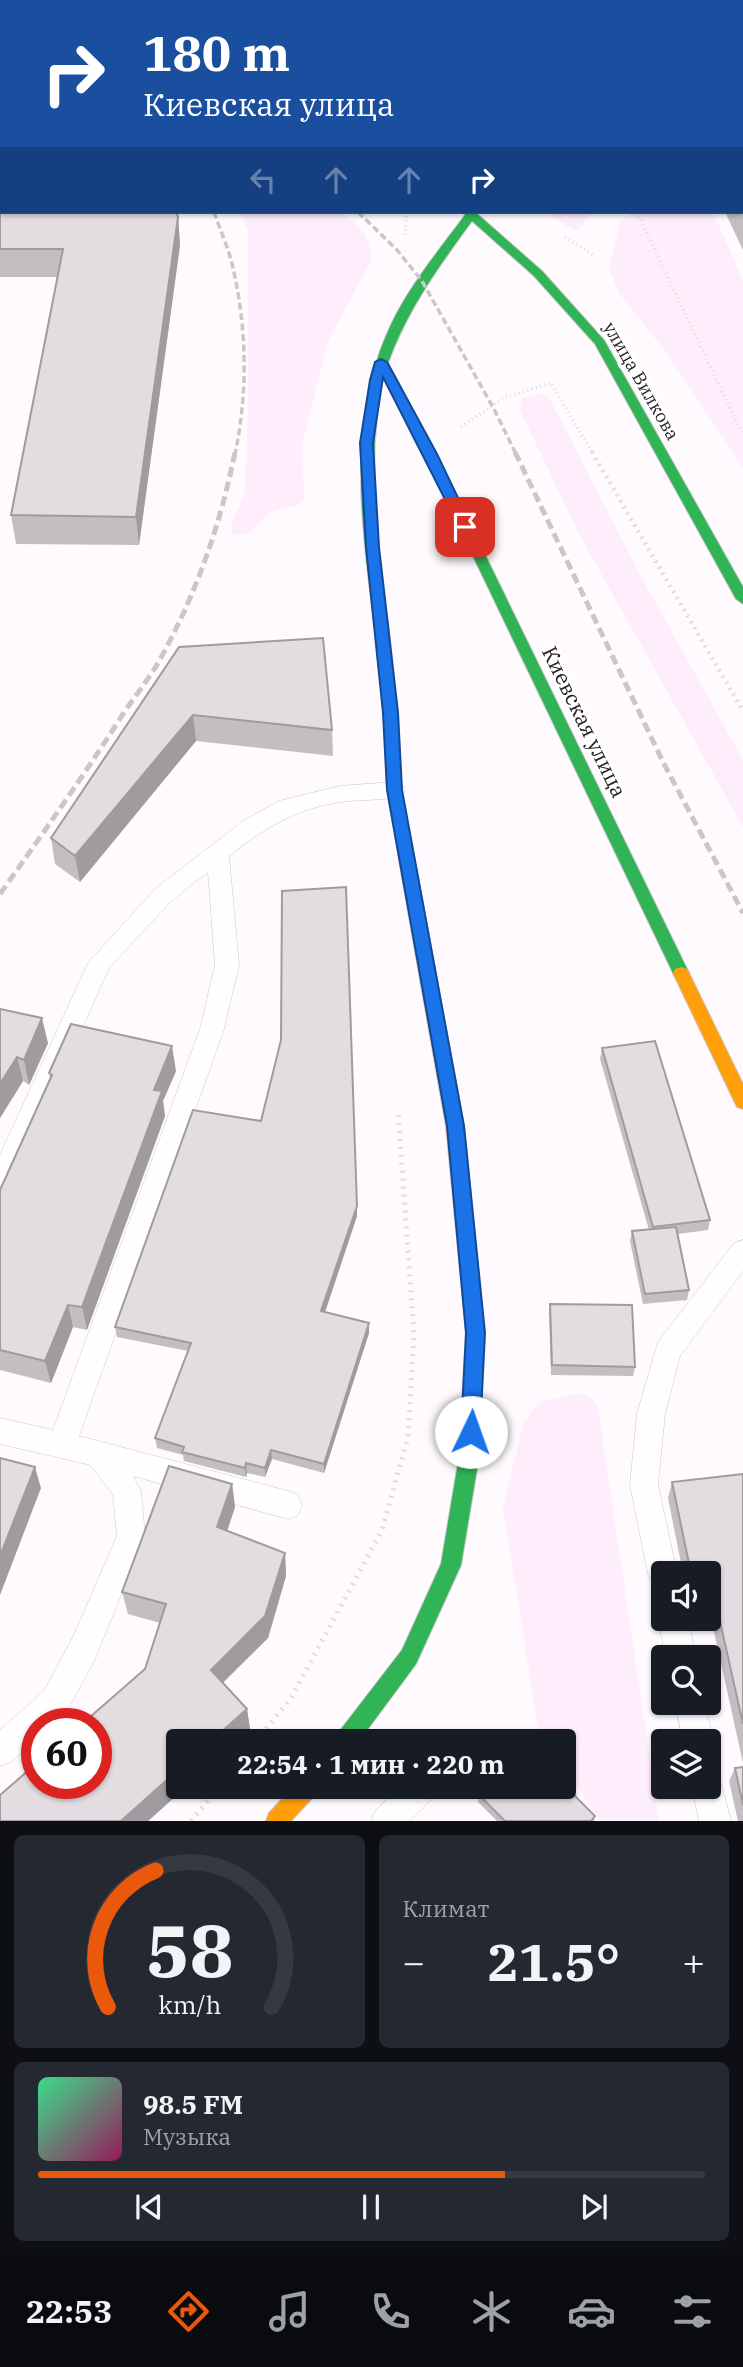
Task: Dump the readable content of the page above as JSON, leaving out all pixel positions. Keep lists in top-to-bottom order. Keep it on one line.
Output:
{"streets":{"main road":["улица Вилкова","Киевская улица"]},"page":{"turn":["180 m","Киевская улица"],"limit":"60","trip":"22:54 · 1 мин · 220 m","tile":"Климат","heat":["−","21.5°","+"],"song":["98.5 FM","Музыка"],"tabs":"22:53","gauge":["58","km/h"]}}
